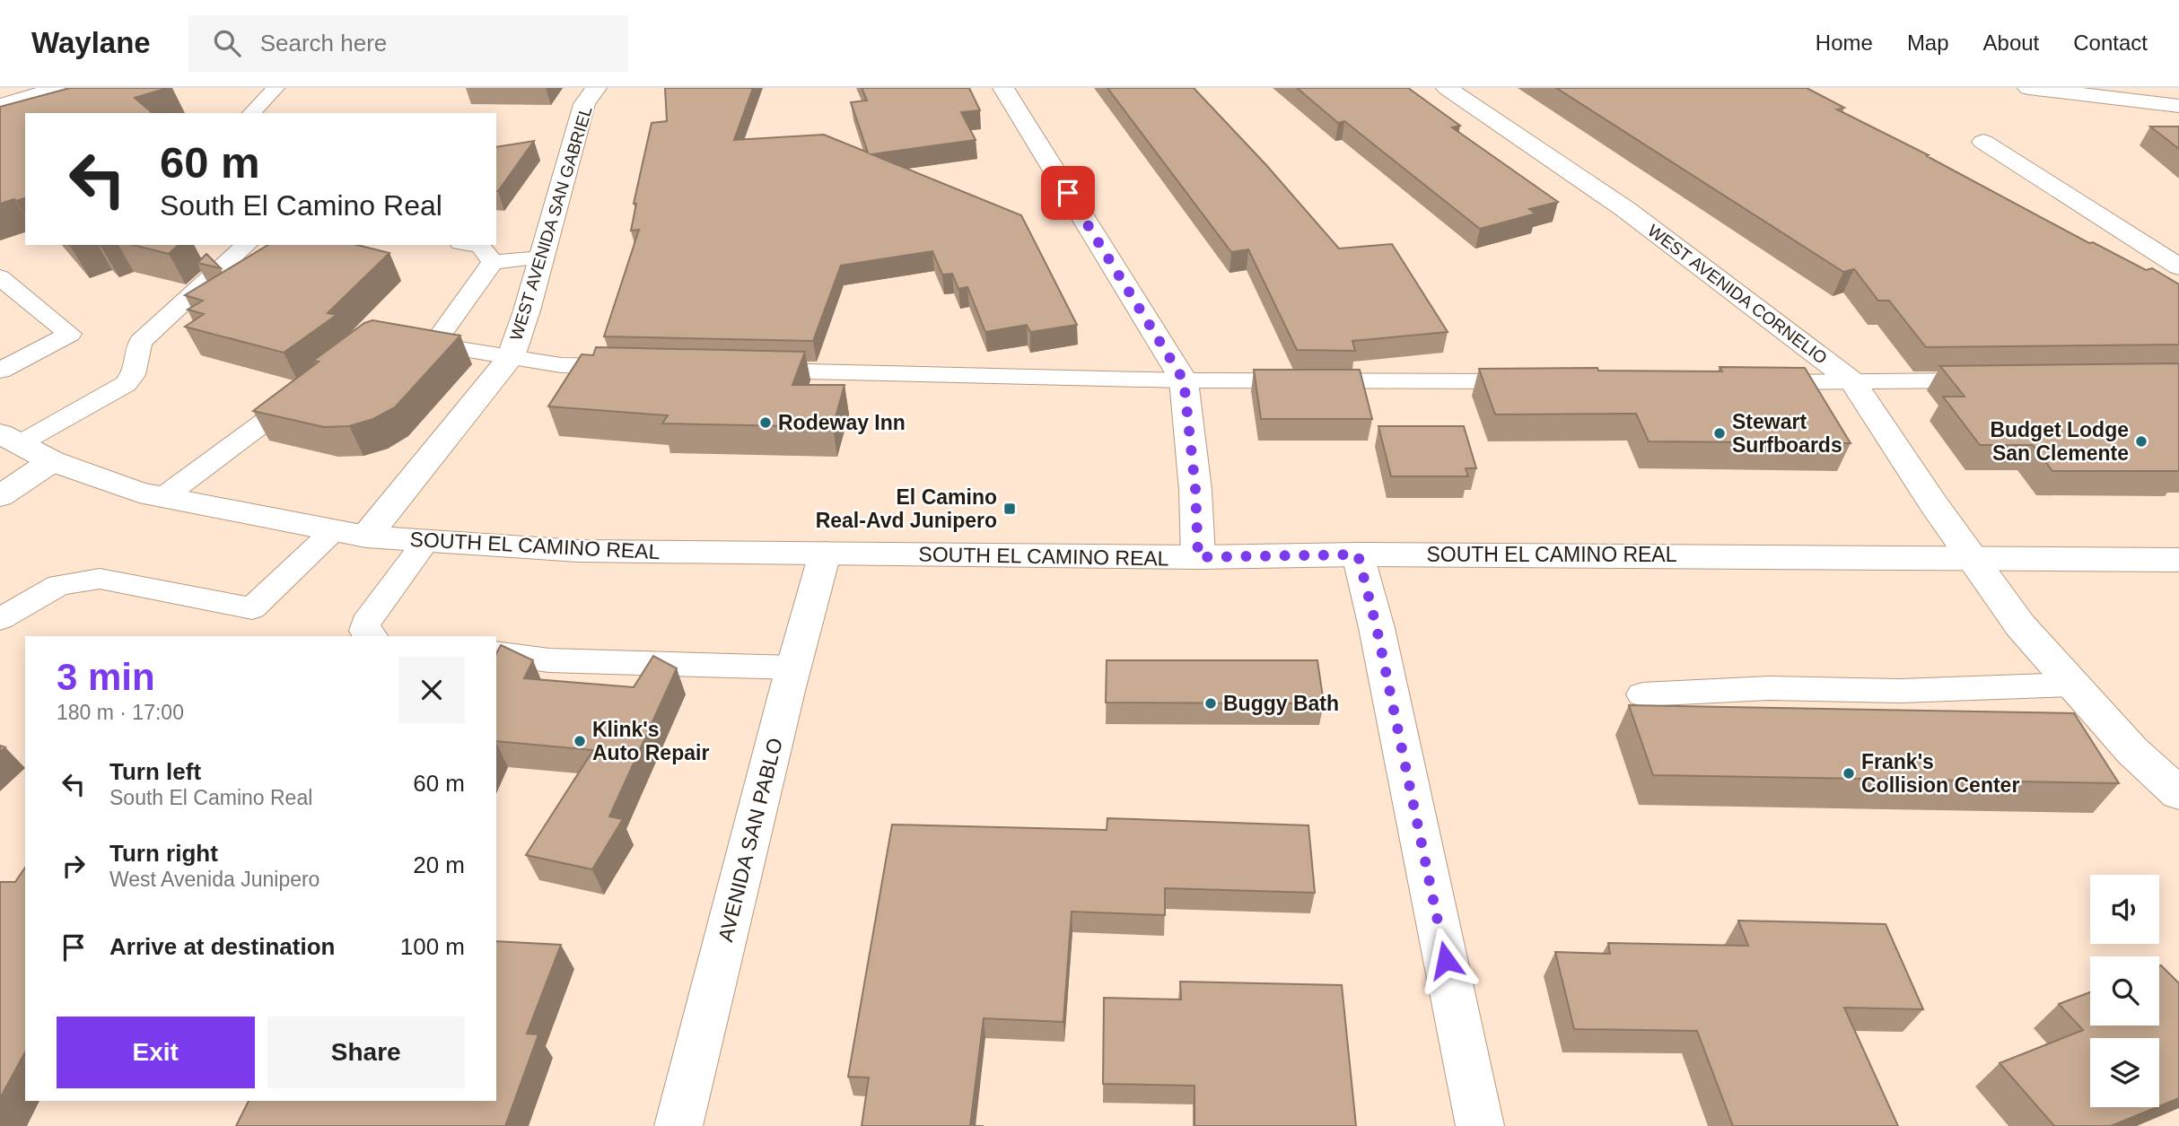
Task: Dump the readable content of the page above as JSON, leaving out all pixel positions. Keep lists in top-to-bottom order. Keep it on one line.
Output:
{"streets":{"main road":["WEST AVENIDA SAN GABRIEL","WEST AVENIDA CORNELIO","SOUTH EL CAMINO REAL","AVENIDA SAN PABLO"]},"crossings":[["WEST AVENIDA SAN GABRIEL","SOUTH EL CAMINO REAL"],["WEST AVENIDA CORNELIO","SOUTH EL CAMINO REAL"],["SOUTH EL CAMINO REAL","AVENIDA SAN PABLO"]],"places":{"other":["Rodeway Inn","Stewart Surfboards","Budget Lodge San Clemente","Buggy Bath","Klink's Auto Repair","Frank's Collision Center"],"transit":["El Camino Real-Avd Junipero"]},"page":{"header":"Waylane","search":"Search here","nav":["Home","Map","About","Contact"],"turn":["60 m","South El Camino Real"],"heading":["3 min","180 m · 17:00"],"list":[{"name":"Turn left","note":"South El Camino Real","value":"60 m"},{"name":"Turn right","note":"West Avenida Junipero","value":"20 m"},{"name":"Arrive at destination","value":"100 m"}],"buttons":["Exit","Share"]}}
